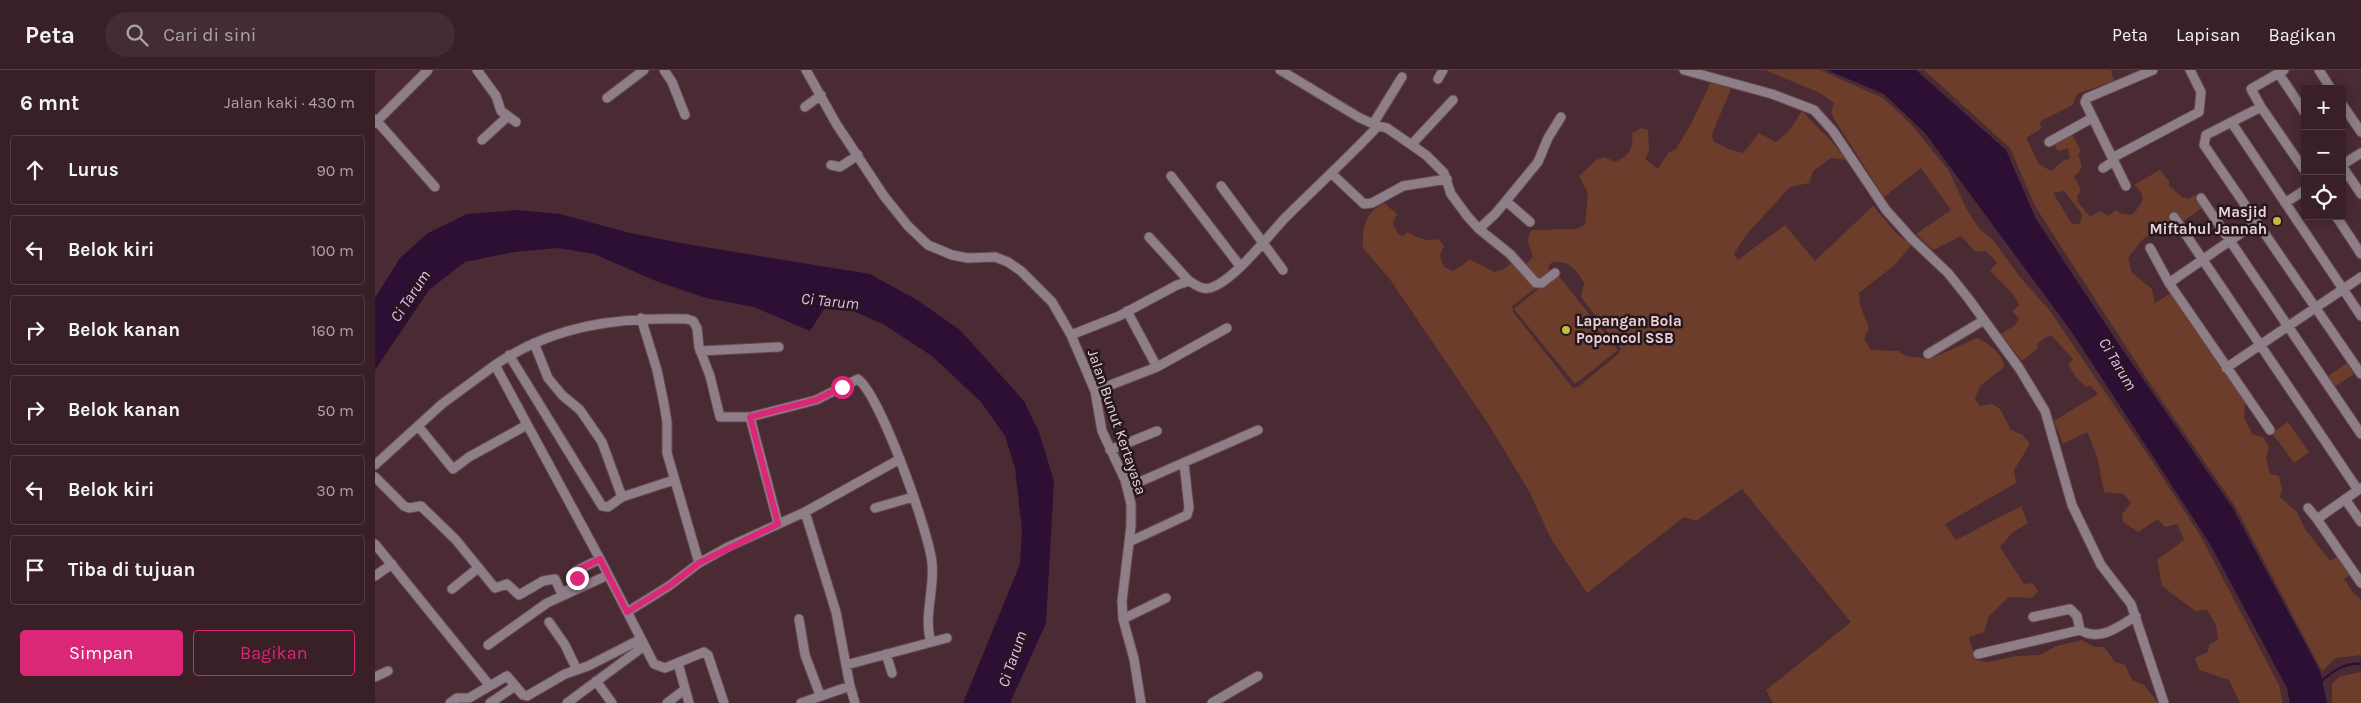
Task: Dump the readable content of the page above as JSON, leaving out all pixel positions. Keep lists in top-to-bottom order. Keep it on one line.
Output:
{"streets":{"street":["Jalan Bunut Kertayasa"]},"water":["Ci Tarum"],"places":["Masjid Miftahul Jannah","Lapangan Bola Poponcol SSB"],"page":{"header":"Peta","search":"Cari di sini","nav":["Peta","Lapisan","Bagikan"],"heading":["6 mnt","Jalan kaki · 430 m"],"map_buttons":["+","−"],"list":[["Lurus","90 m"],["Belok kiri","100 m"],["Belok kanan","160 m"],["Belok kanan","50 m"],["Belok kiri","30 m"],"Tiba di tujuan"],"buttons":["Simpan","Bagikan"]}}
